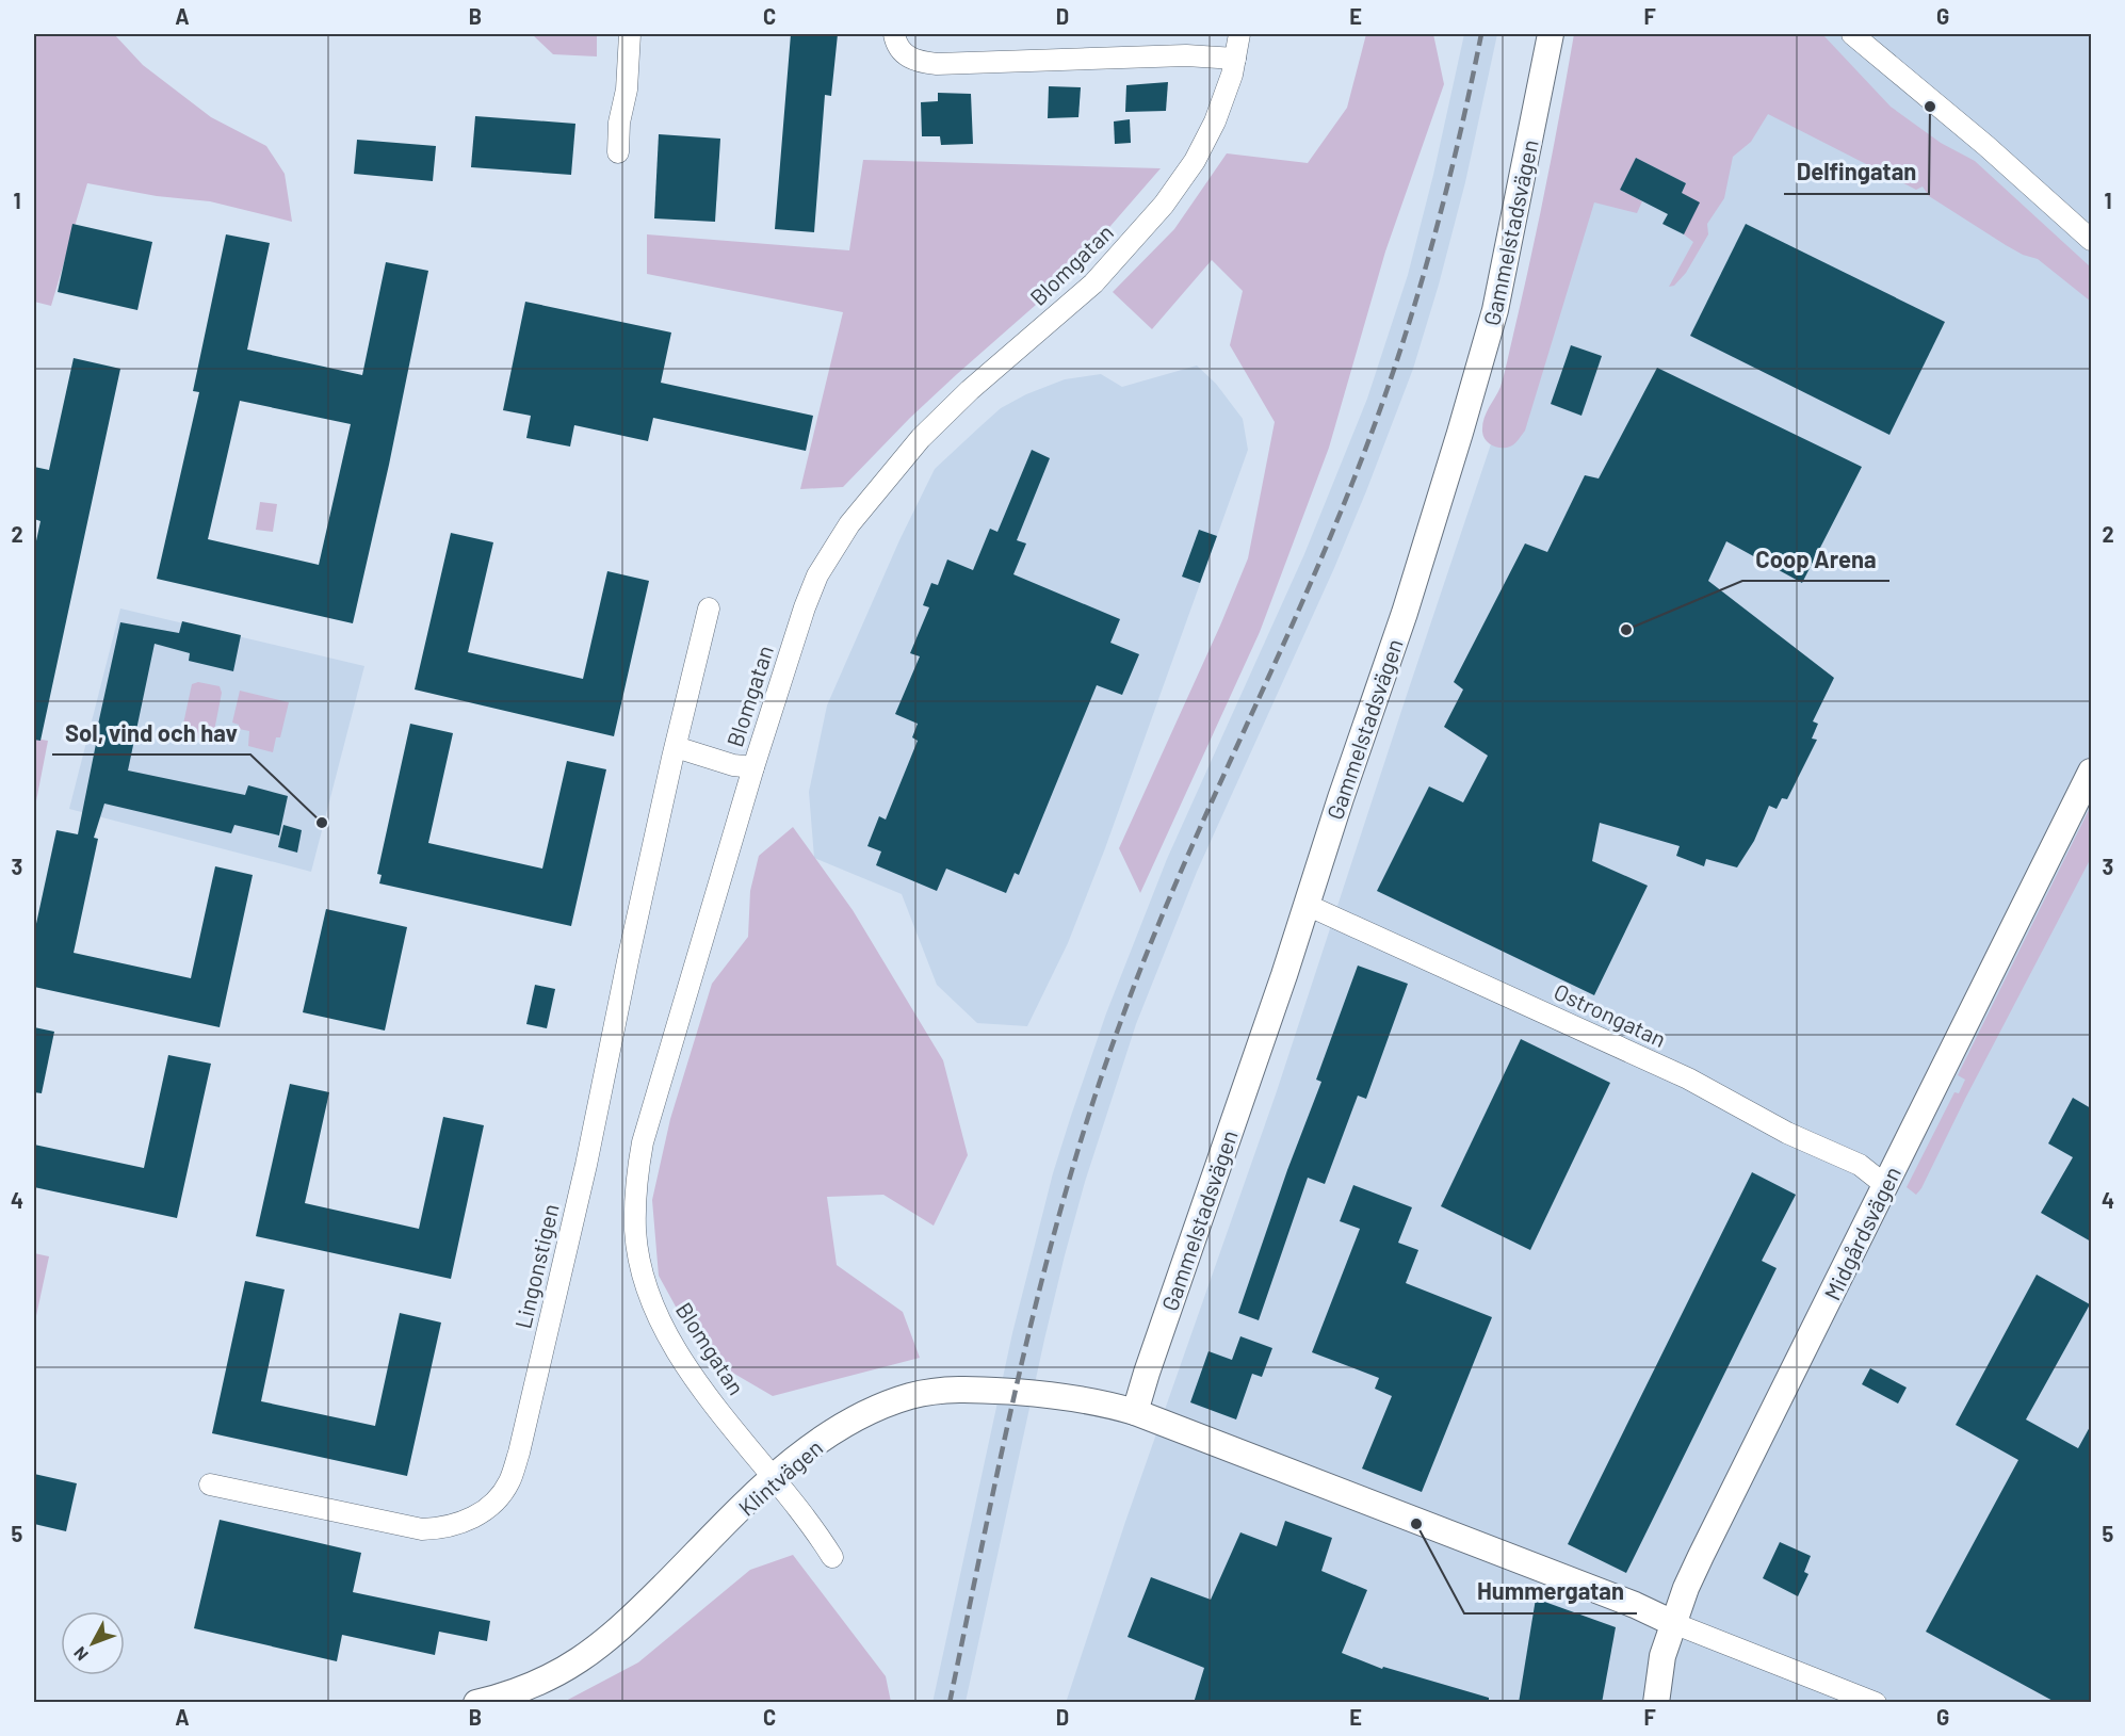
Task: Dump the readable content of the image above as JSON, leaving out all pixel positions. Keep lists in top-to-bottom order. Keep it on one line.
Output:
{"streets":{"street":["Gammelstadsvägen","Blomgatan","Ostrongatan","Midgårdsvägen","Lingonstigen","Klintvägen"]},"crossings":[["Gammelstadsvägen","Ostrongatan"],["Gammelstadsvägen","Klintvägen"],["Blomgatan","Klintvägen"],["Ostrongatan","Midgårdsvägen"],["Midgårdsvägen","Klintvägen"]],"places":["Delfingatan","Coop Arena","Sol, vind och hav","Hummergatan"],"north":"bottom left","grid":{"columns":["A","B","C","D","E","F","G"],"rows":["1","2","3","4","5"]}}
